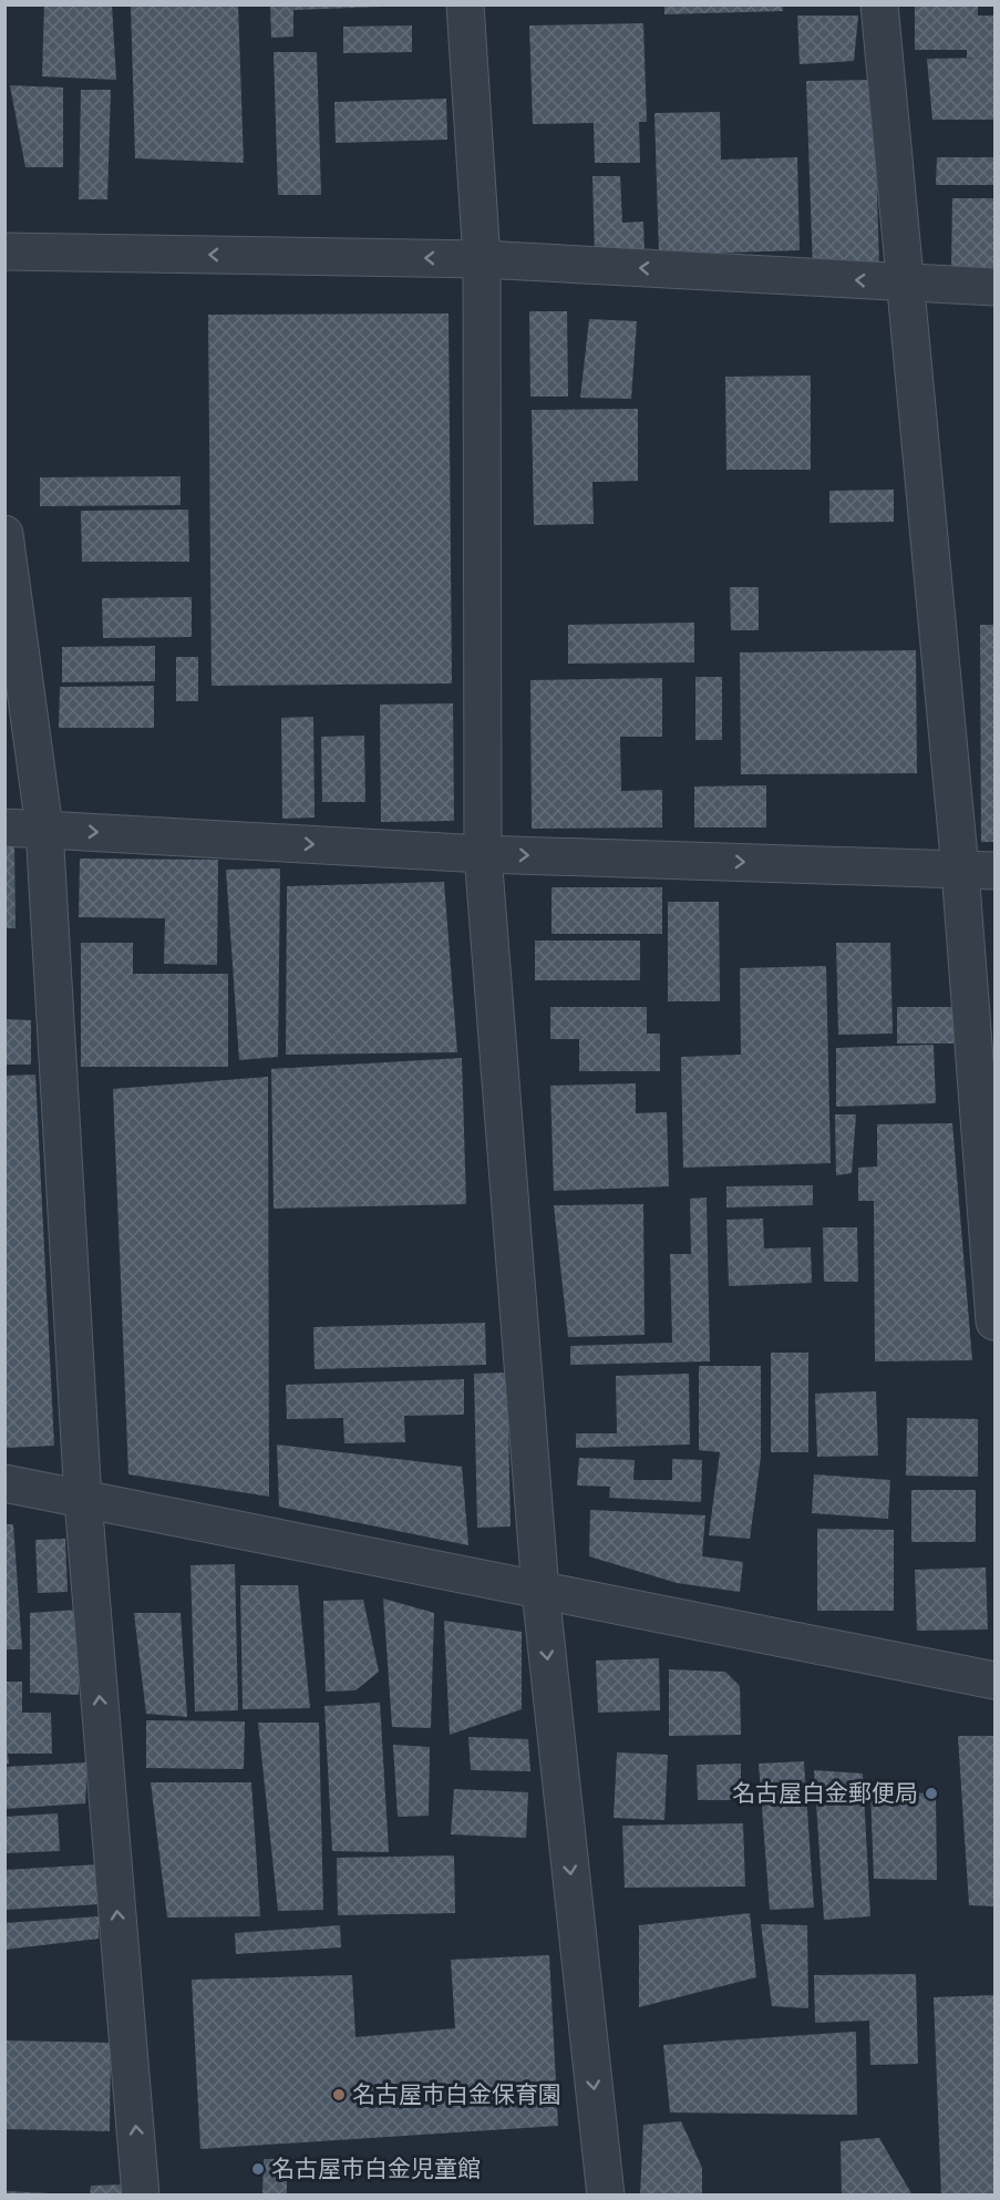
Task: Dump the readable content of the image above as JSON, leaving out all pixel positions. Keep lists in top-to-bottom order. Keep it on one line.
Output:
{"places":["名古屋白金郵便局","名古屋市白金保育園","名古屋市白金児童館"]}
